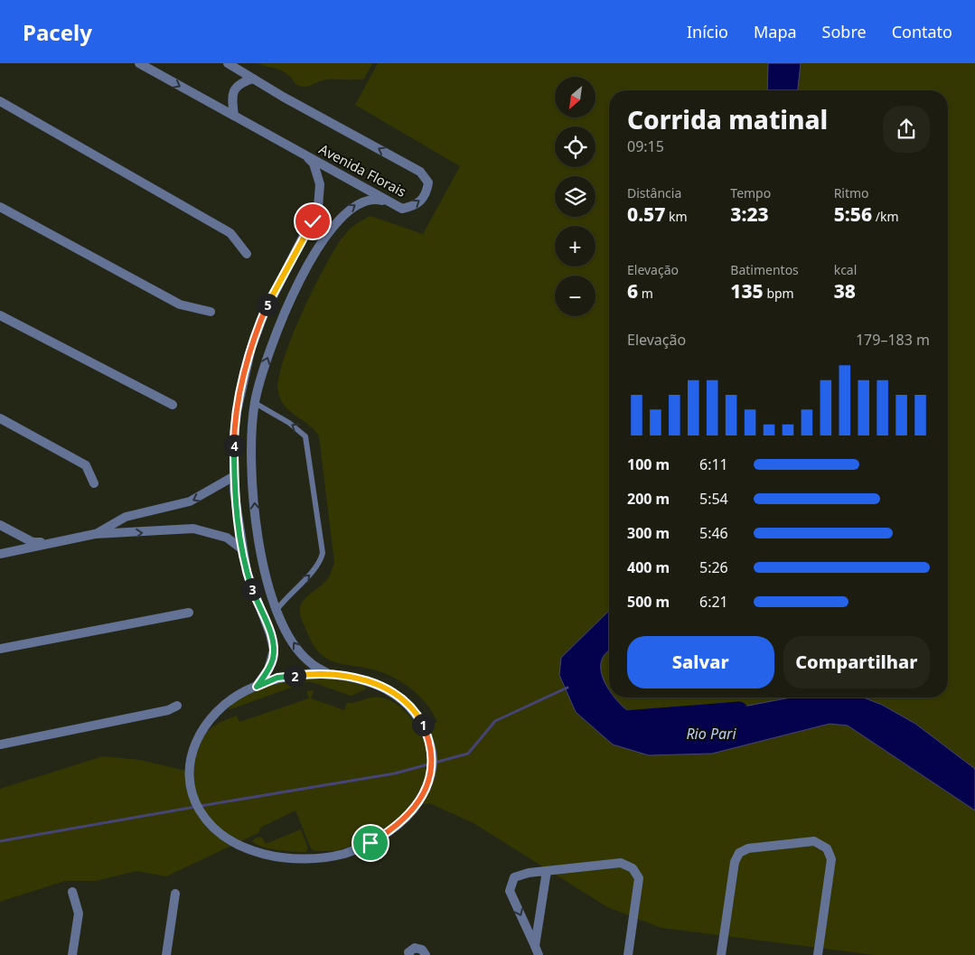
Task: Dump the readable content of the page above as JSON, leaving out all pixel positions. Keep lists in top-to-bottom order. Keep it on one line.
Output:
{"streets":{"street":["Avenida Florais"]},"water":["Rio Pari"],"north":"bottom left","page":{"header":"Pacely","nav":["Início","Mapa","Sobre","Contato"],"map_buttons":["+","−"],"heading":["Corrida matinal","09:15"],"stats":[["Distância","0.57 km"],["Tempo","3:23"],["Ritmo","5:56 /km"],["Elevação","6 m"],["Batimentos","135 bpm"],["kcal","38"]],"pins":["5","4","3","2","1"],"chart":["Elevação","179–183 m"],"list":[{"name":"100 m","note":"6:11"},{"name":"200 m","note":"5:54"},{"name":"300 m","note":"5:46"},{"name":"400 m","note":"5:26"},{"name":"500 m","note":"6:21"}],"buttons":["Salvar","Compartilhar"]}}
